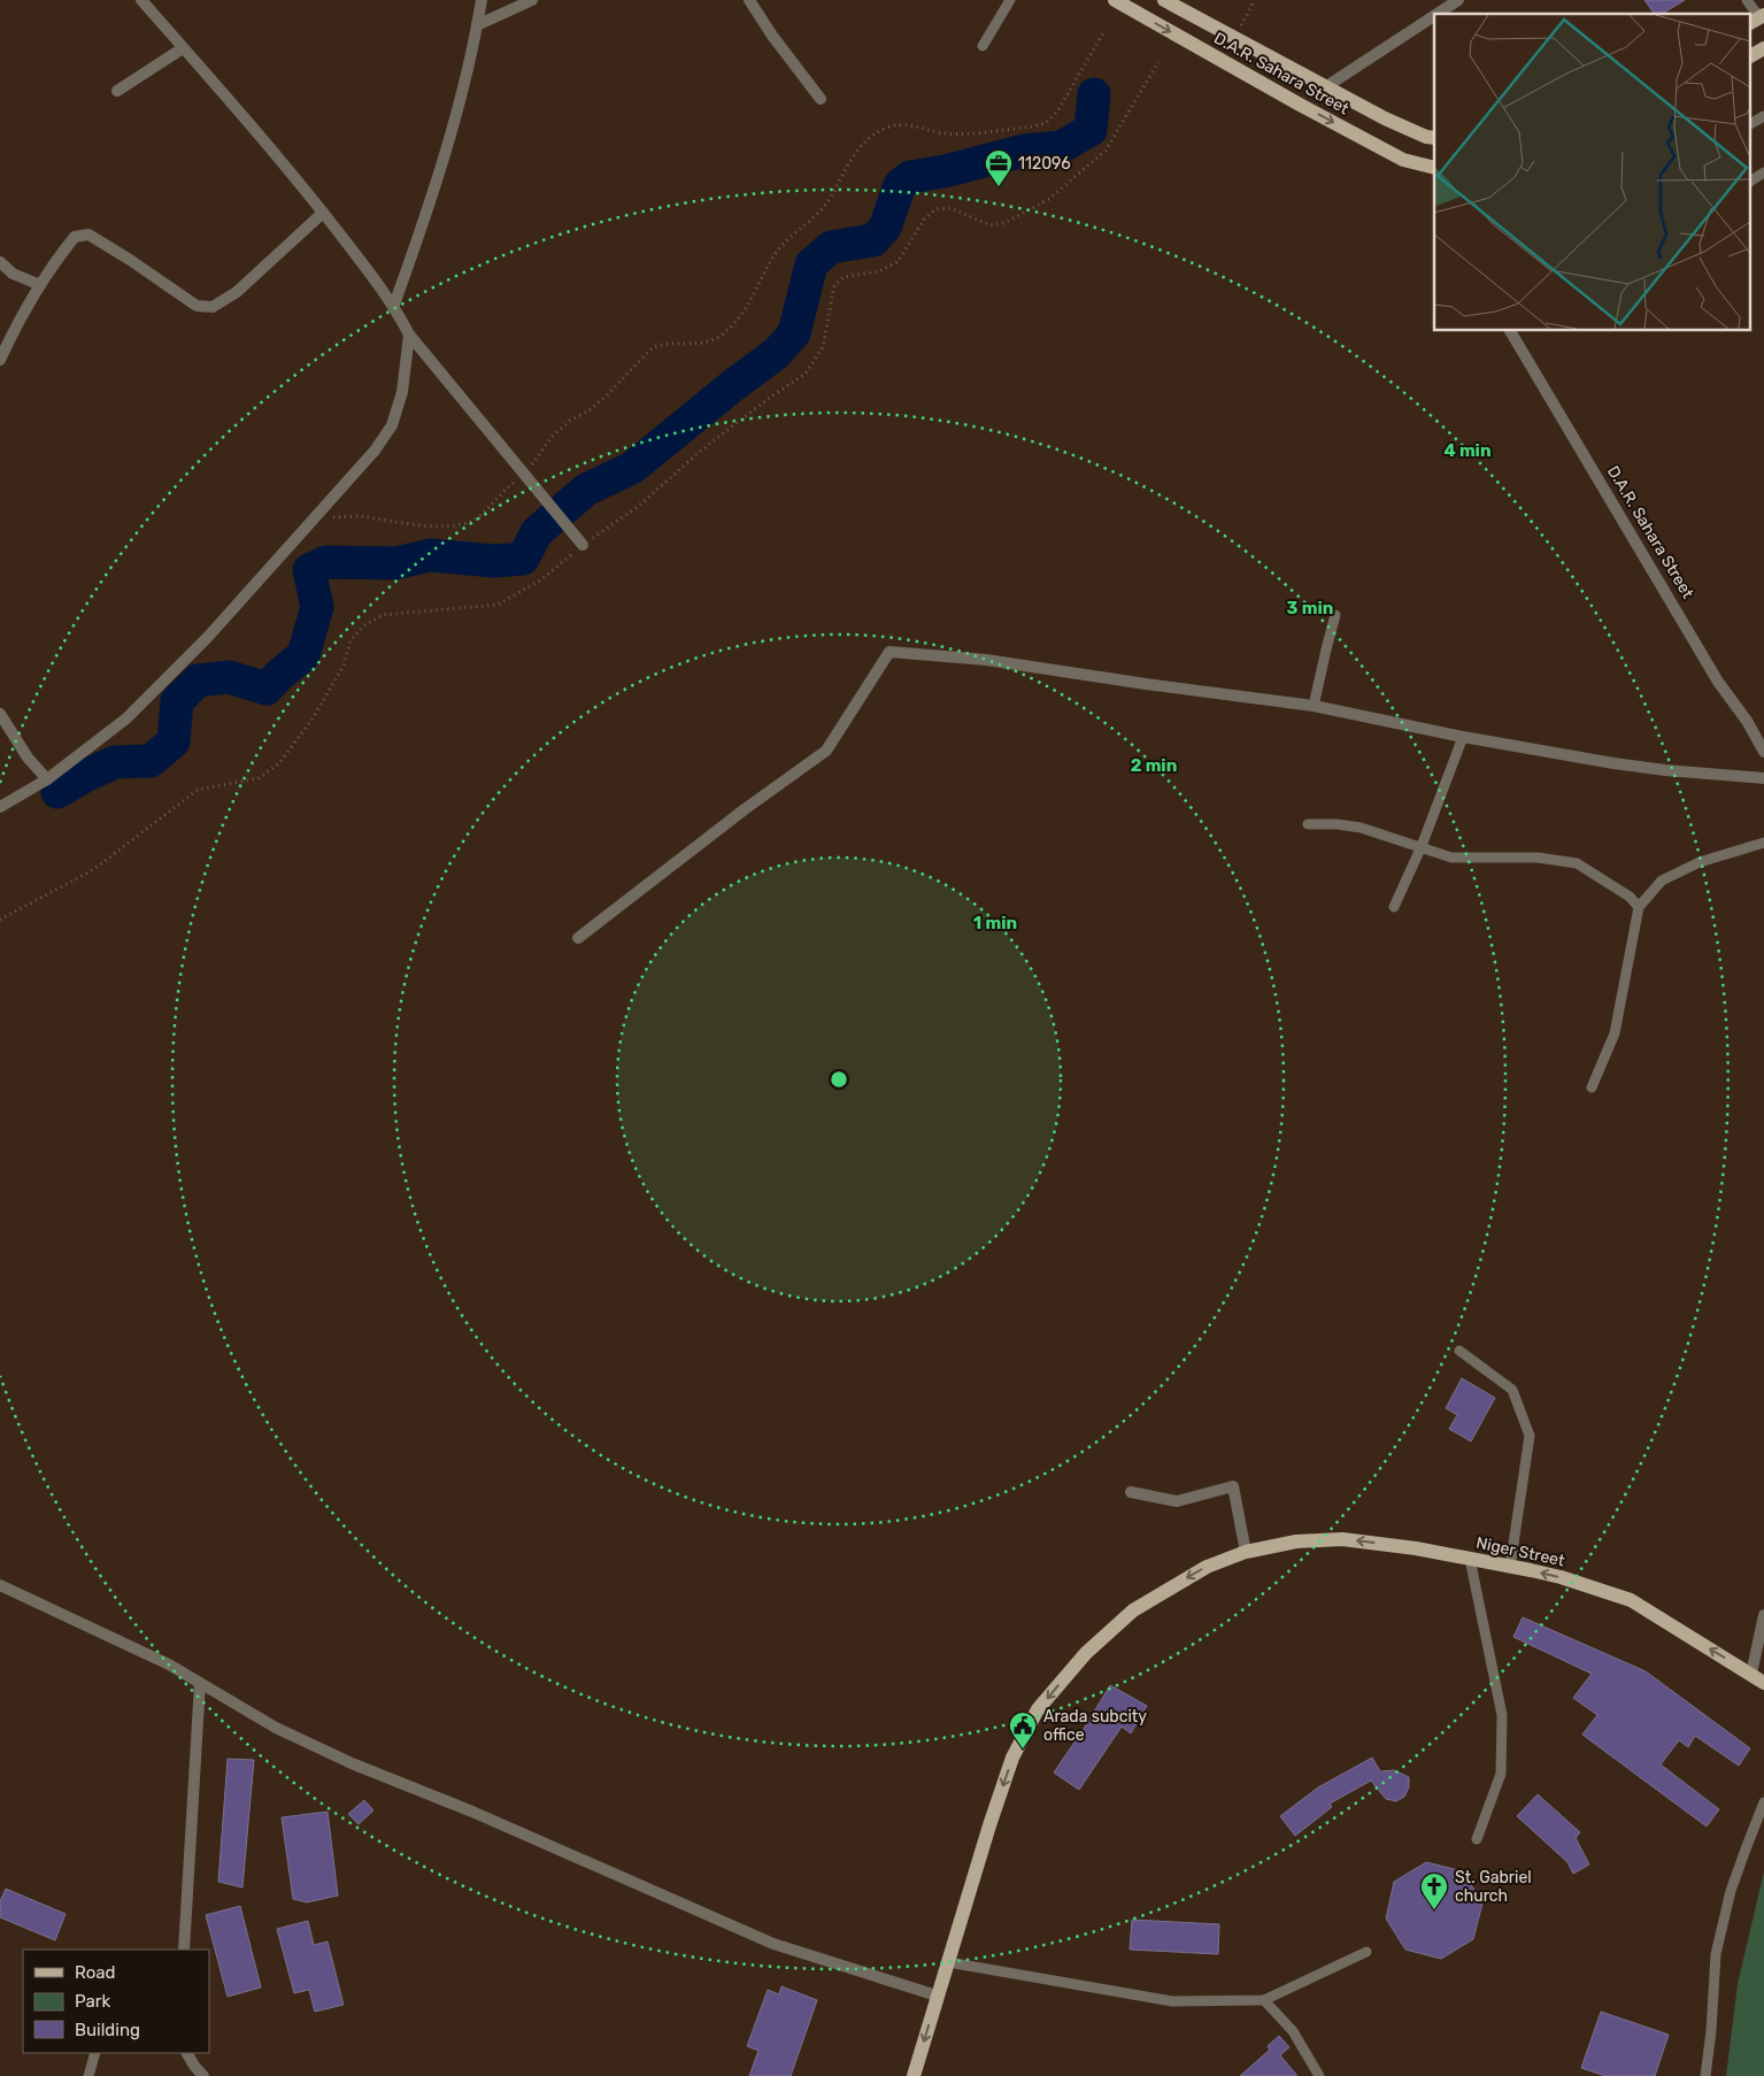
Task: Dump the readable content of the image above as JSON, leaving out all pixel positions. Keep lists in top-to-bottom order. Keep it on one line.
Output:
{"streets":{"main road":["D.A.R. Sahara Street","Niger Street"]},"places":{"office":["112096"],"public building":["Arada subcity office"],"church":["St. Gabriel church"]},"legend":["Road","Park","Building"],"rings":["4 min","3 min","2 min","1 min"]}
